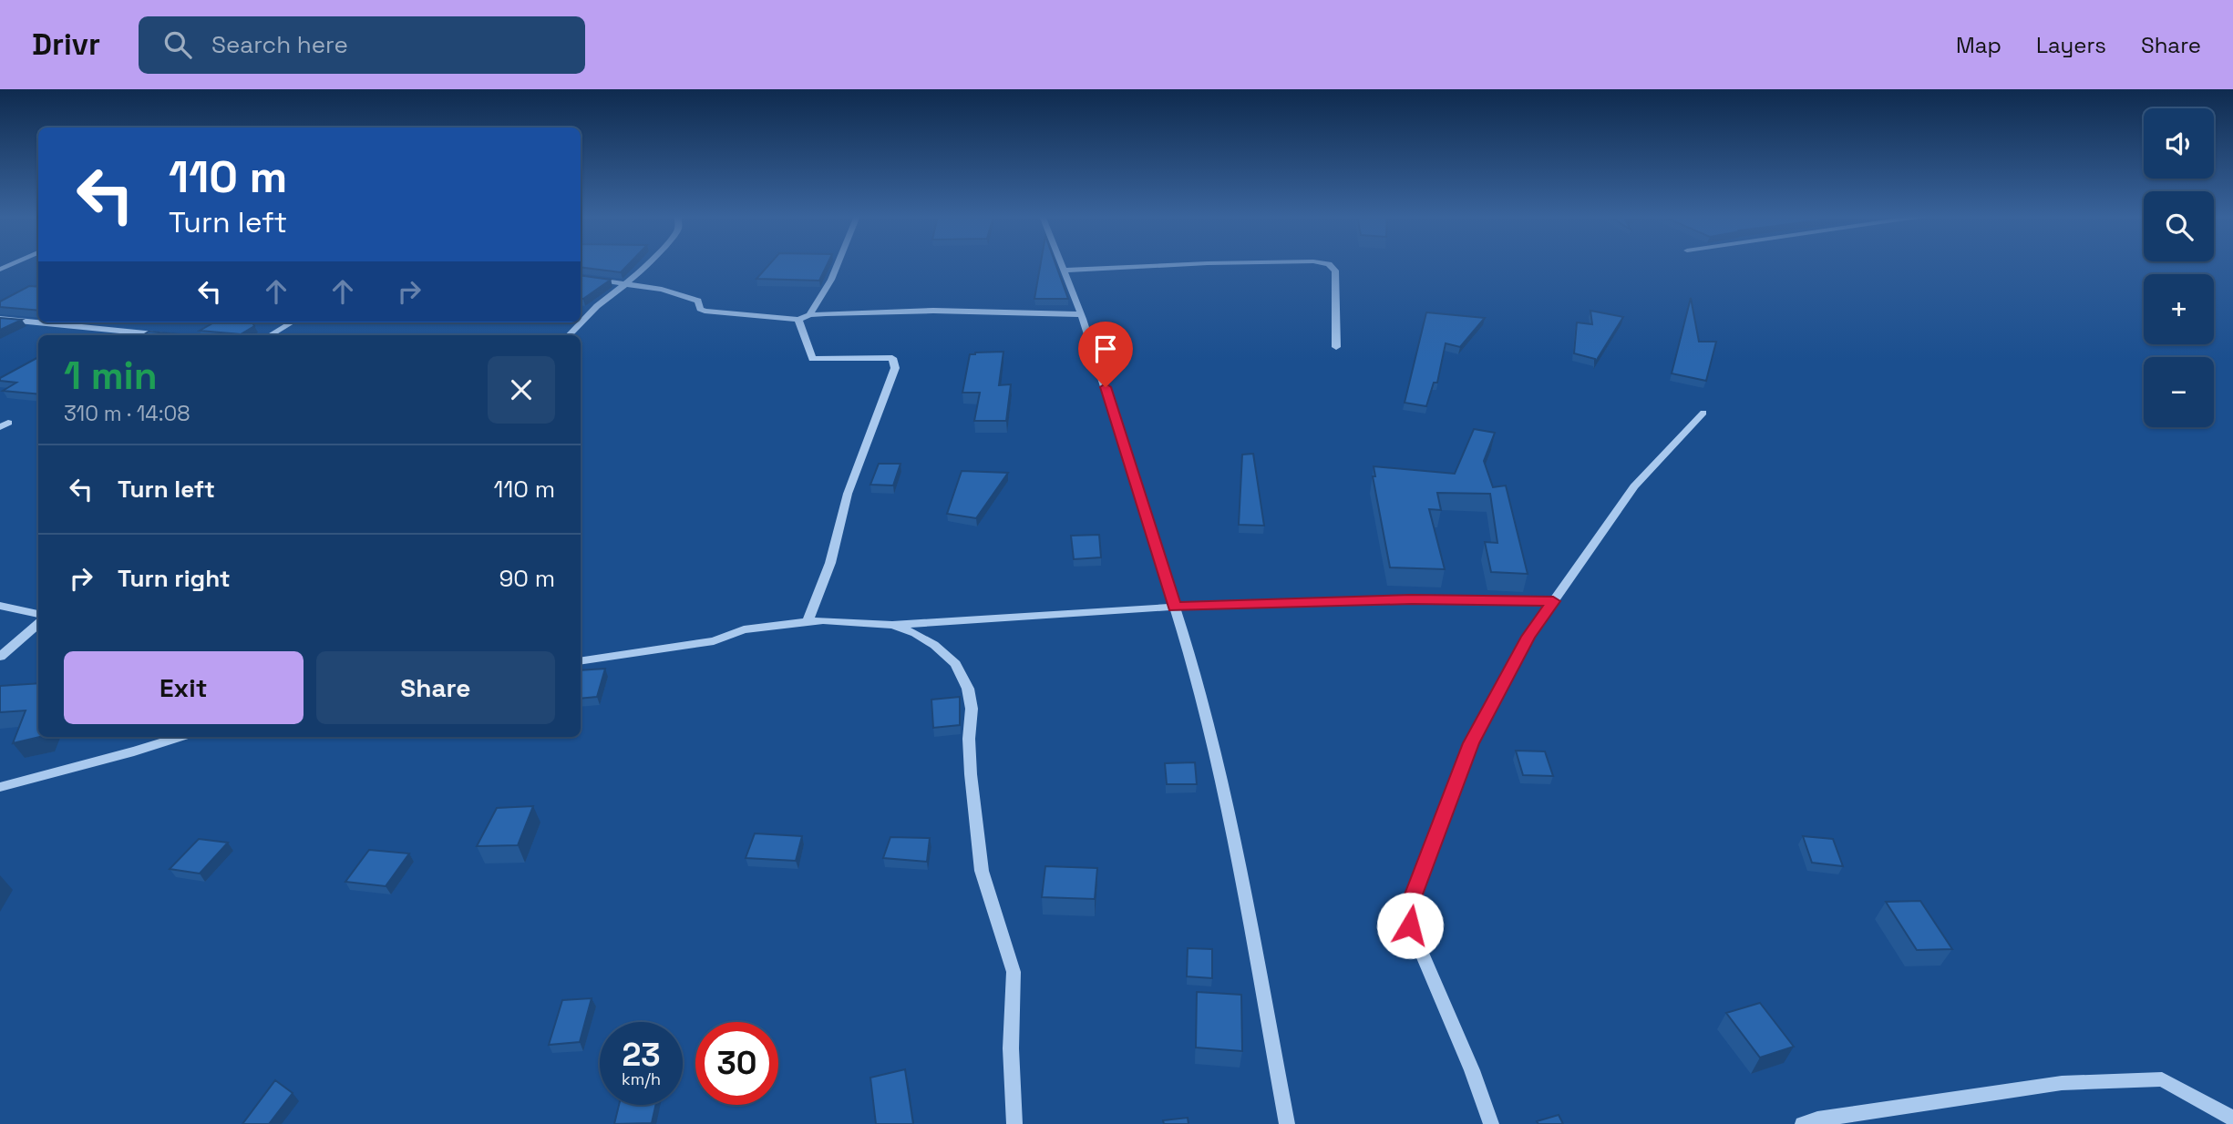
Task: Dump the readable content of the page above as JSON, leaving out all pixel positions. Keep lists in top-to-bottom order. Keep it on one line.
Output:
{"page":{"header":"Drivr","search":"Search here","nav":["Map","Layers","Share"],"map_buttons":["+","−"],"turn":["110 m","Turn left"],"heading":["1 min","310 m · 14:08"],"list":[{"name":"Turn left","value":"110 m"},{"name":"Turn right","value":"90 m"}],"buttons":["Exit","Share"],"speed":"23 km/h","limit":"30"}}
